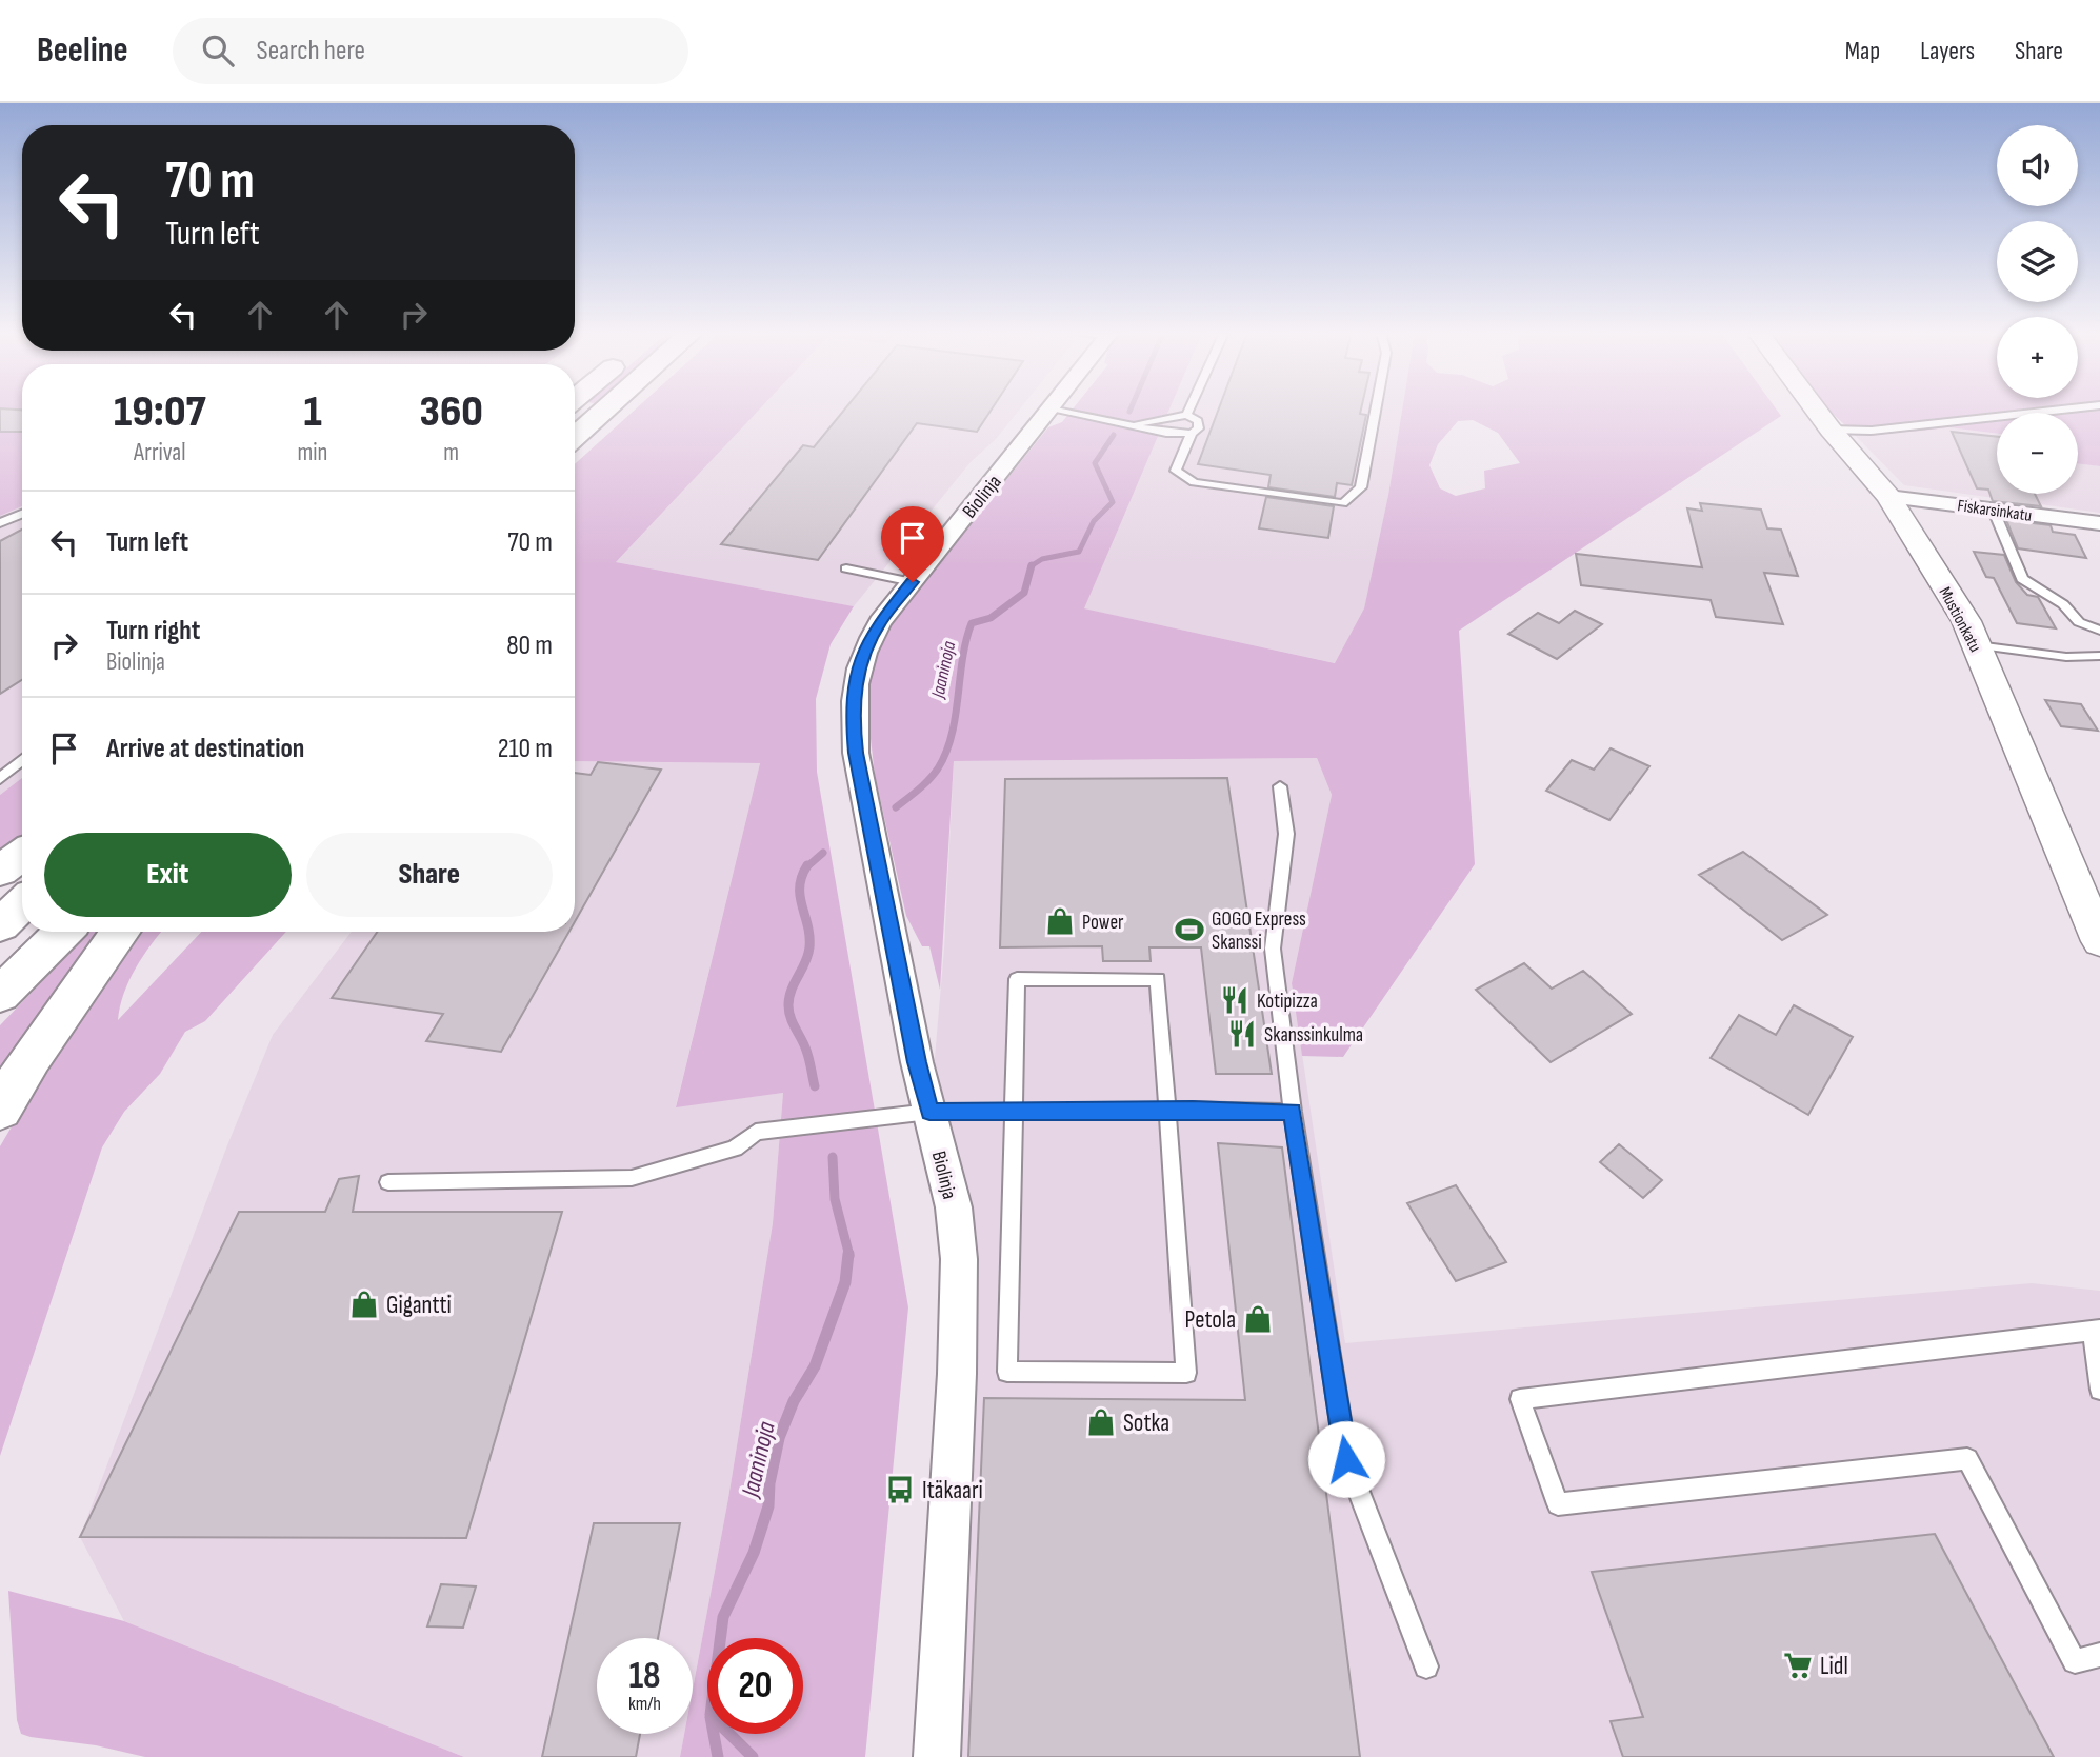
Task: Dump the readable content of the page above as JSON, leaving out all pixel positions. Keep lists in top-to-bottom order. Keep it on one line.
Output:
{"streets":{"street":["Biolinja","Fiskarsinkatu","Mustionkatu"]},"crossings":[["Fiskarsinkatu","Mustionkatu"]],"water":["Jaaninoja"],"places":{"shop":["Power","Gigantti","Petola","Sotka"],"sports":["GOGO Express Skanssi"],"restaurant":["Kotipizza","Skanssinkulma"],"bus stop":["Itäkaari"],"supermarket":["Lidl"]},"page":{"header":"Beeline","search":"Search here","nav":["Map","Layers","Share"],"map_buttons":["+","−"],"turn":["70 m","Turn left"],"eta":["19:07","Arrival","1","min","360","m"],"list":[{"name":"Turn left","value":"70 m"},{"name":"Turn right","note":"Biolinja","value":"80 m"},{"name":"Arrive at destination","value":"210 m"}],"buttons":["Exit","Share"],"speed":"18 km/h","limit":"20"}}
